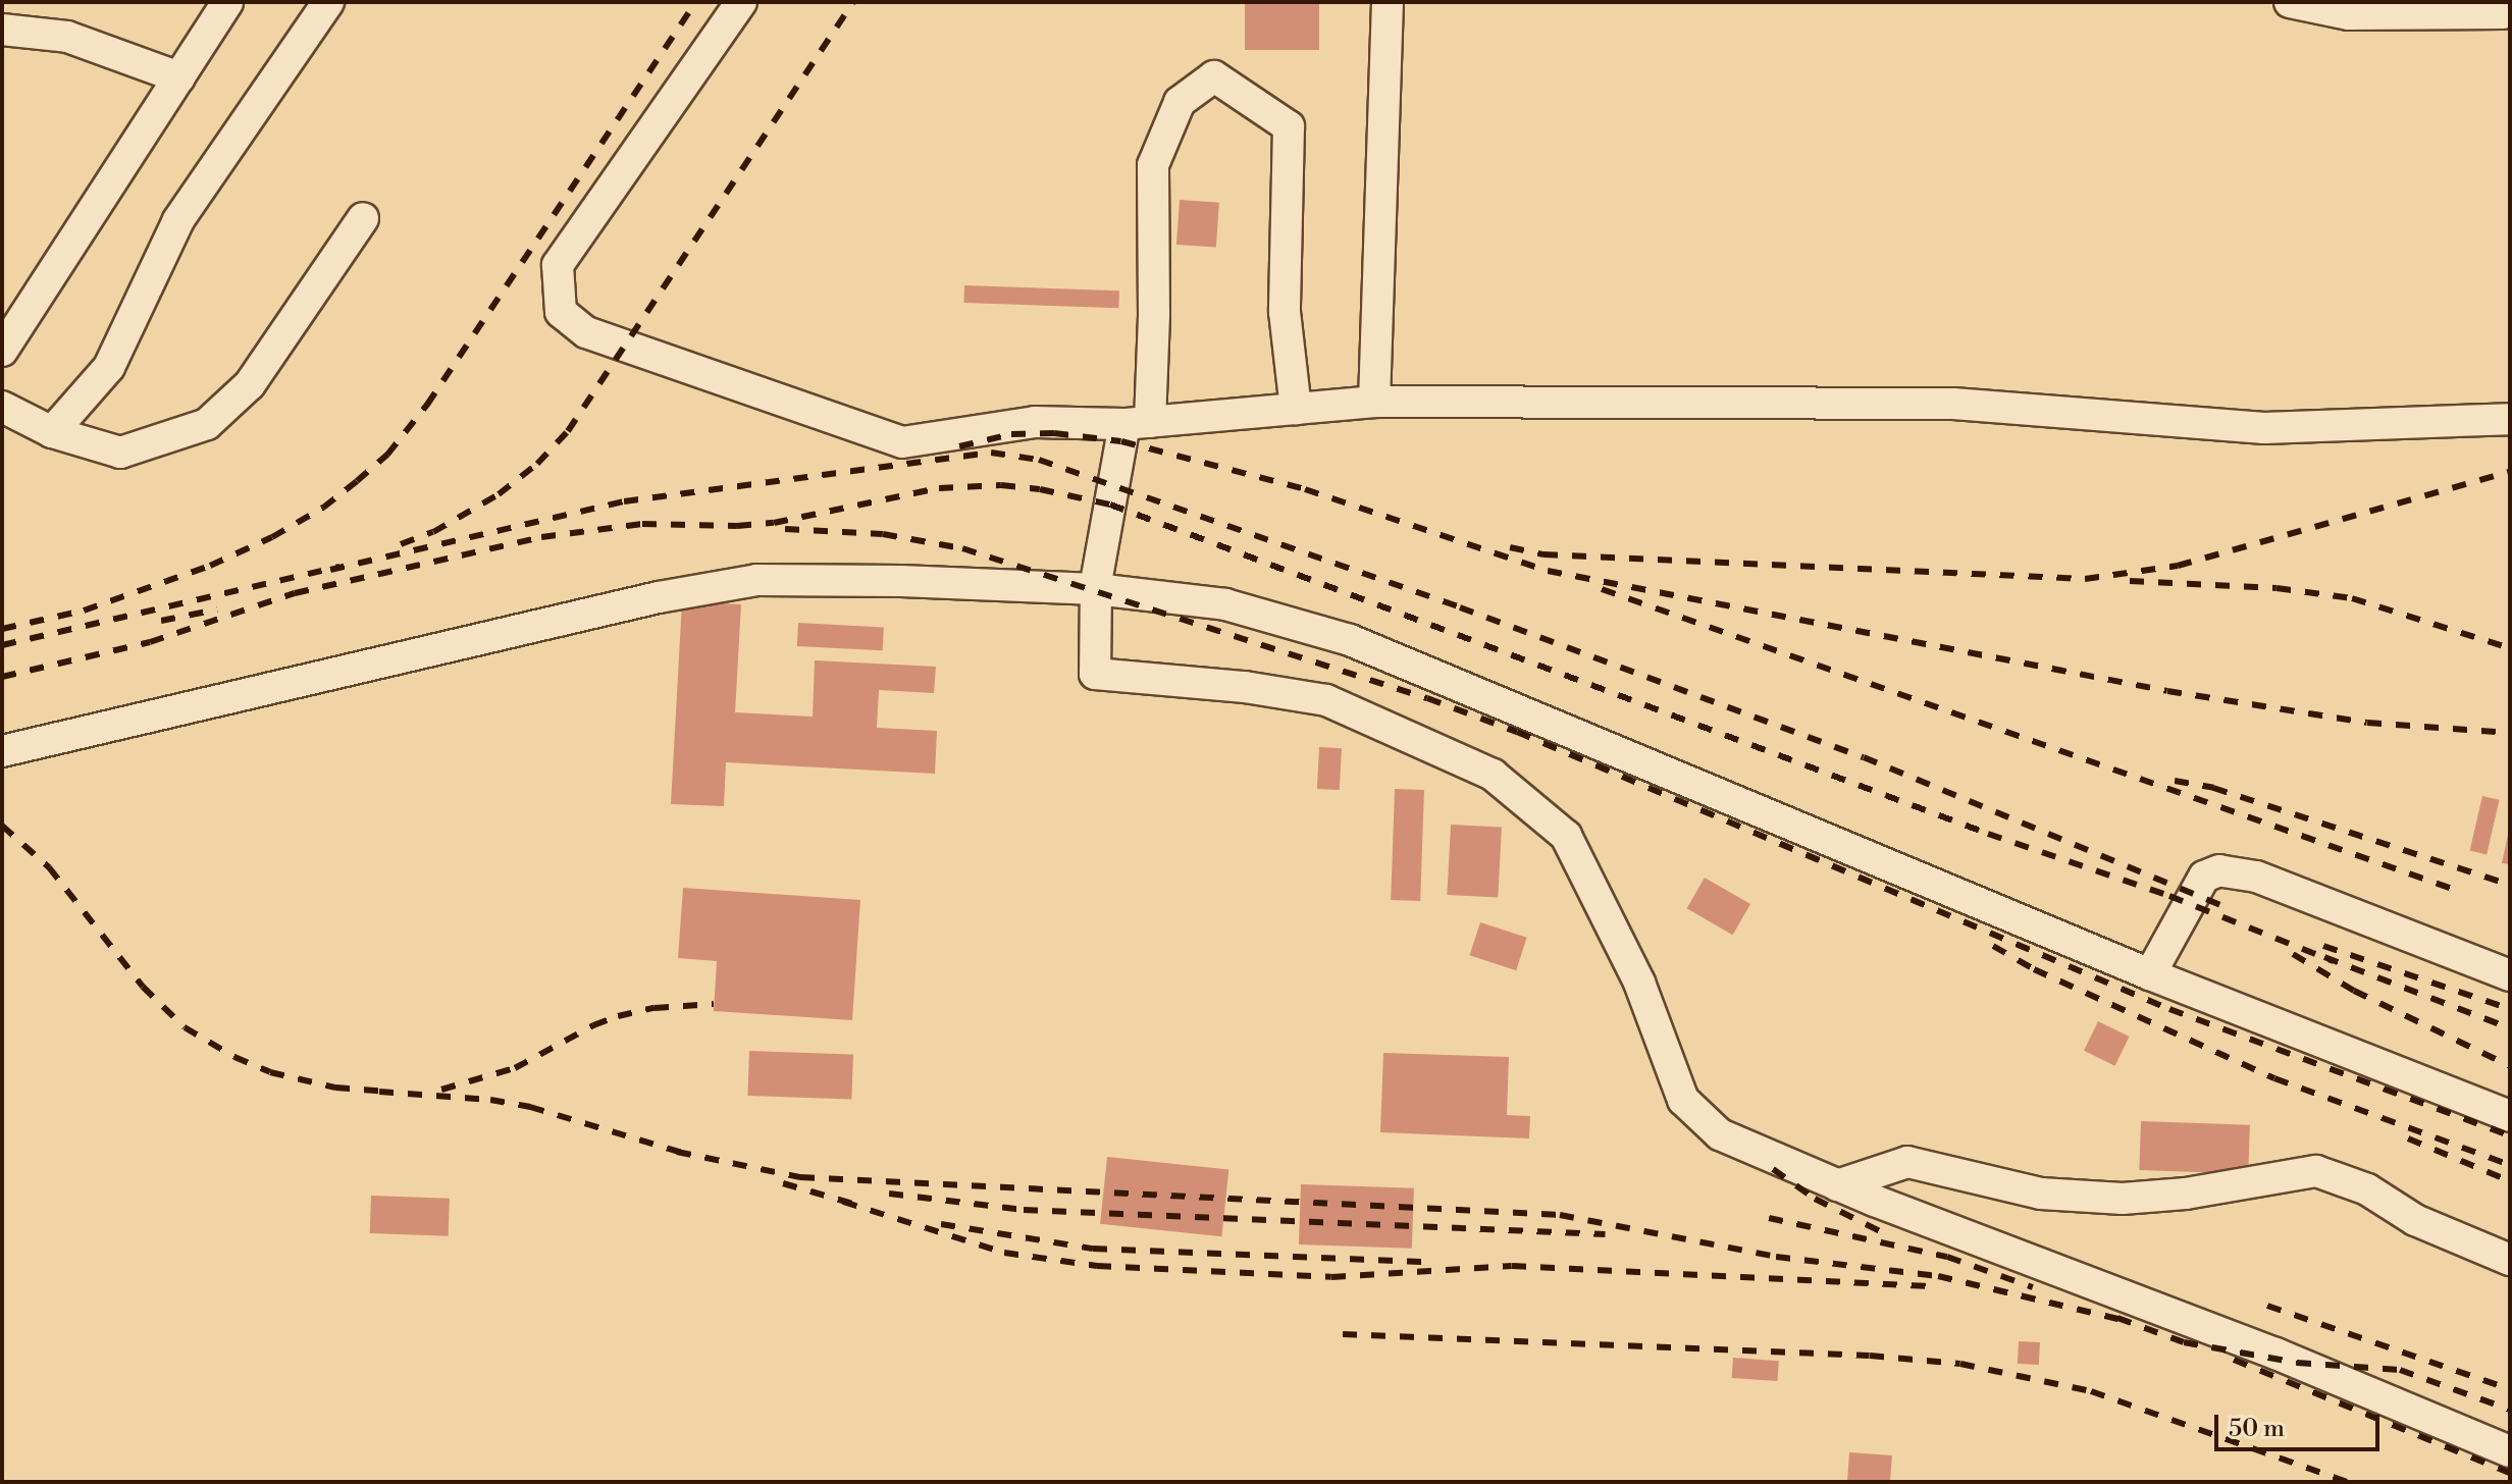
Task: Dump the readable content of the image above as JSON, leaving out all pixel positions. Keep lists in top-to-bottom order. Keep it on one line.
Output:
{"scale_bar":"50 m"}
